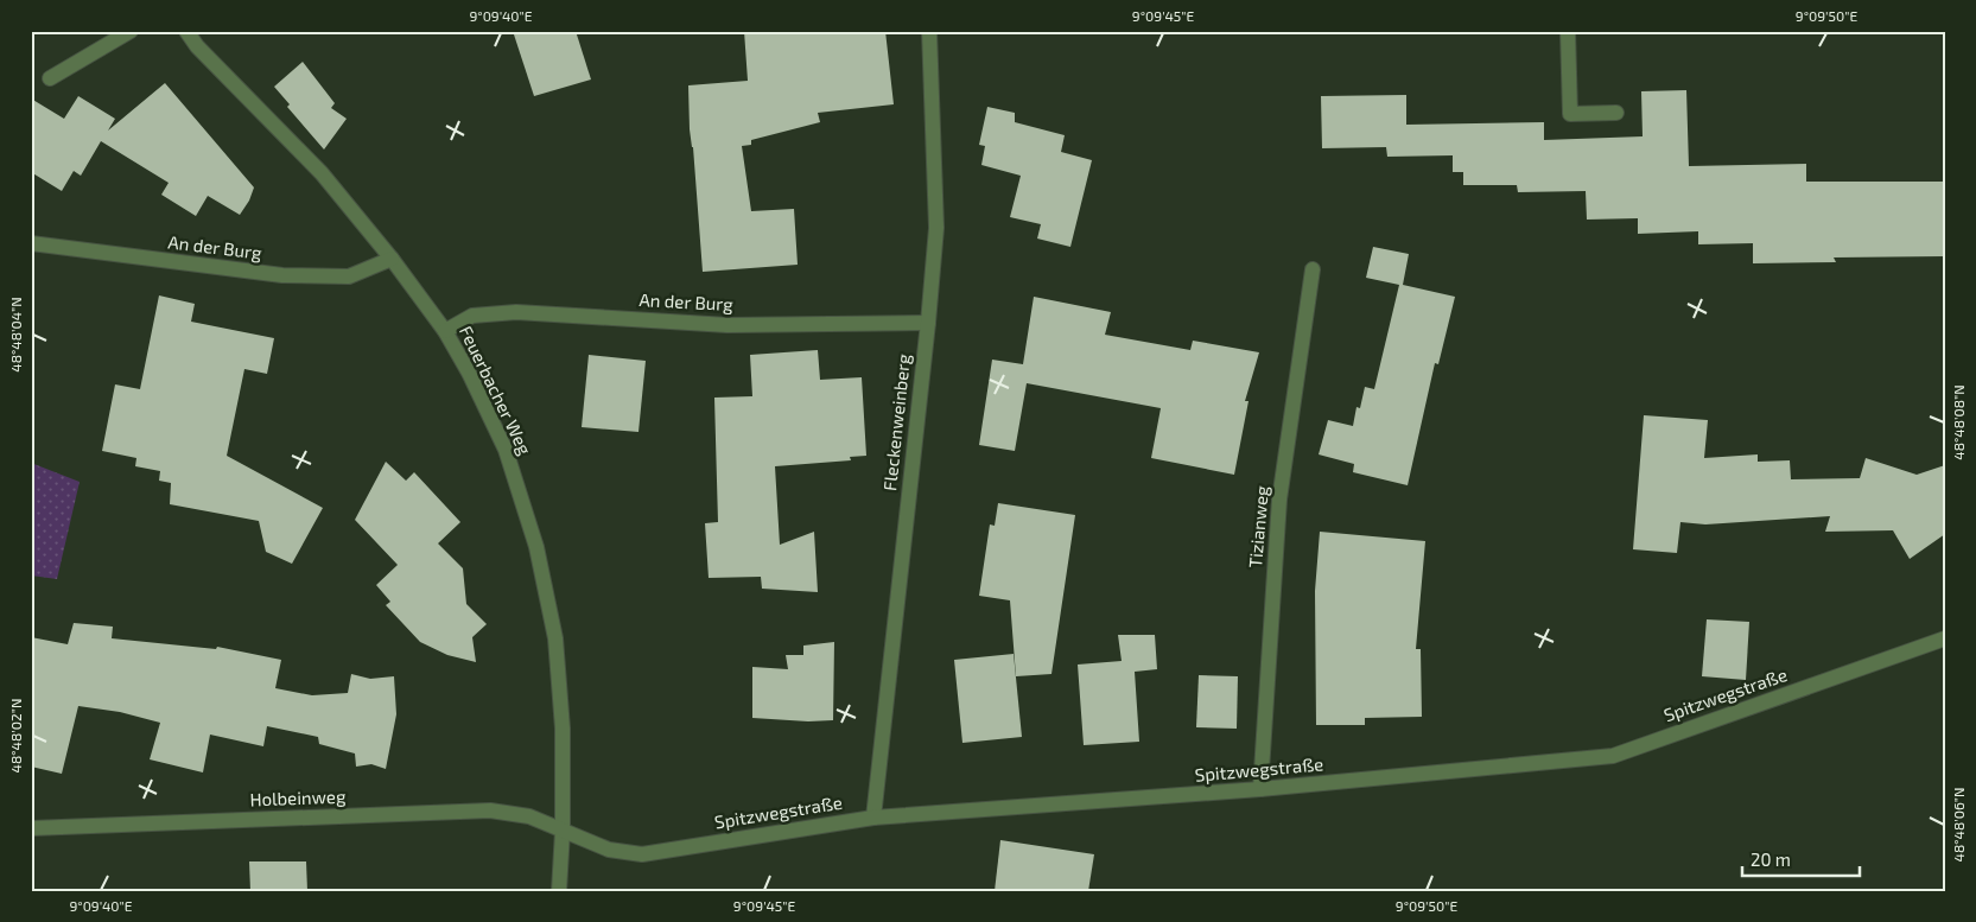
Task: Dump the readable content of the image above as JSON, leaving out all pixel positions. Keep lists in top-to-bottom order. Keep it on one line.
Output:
{"streets":{"street":["An der Burg","Feuerbacher Weg","Fleckenweinberg","Tizianweg","Spitzwegstraße","Holbeinweg"]},"crossings":[["An der Burg","Feuerbacher Weg"],["An der Burg","Fleckenweinberg"],["Feuerbacher Weg","Spitzwegstraße"],["Feuerbacher Weg","Holbeinweg"],["Fleckenweinberg","Spitzwegstraße"],["Tizianweg","Spitzwegstraße"],["Spitzwegstraße","Holbeinweg"]],"scale_bar":"20 m","coordinates":["9°09'40\"E","9°09'45\"E","9°09'50\"E","48°48'04\"N","48°48'08\"N","48°48'02\"N","48°48'06\"N"]}
